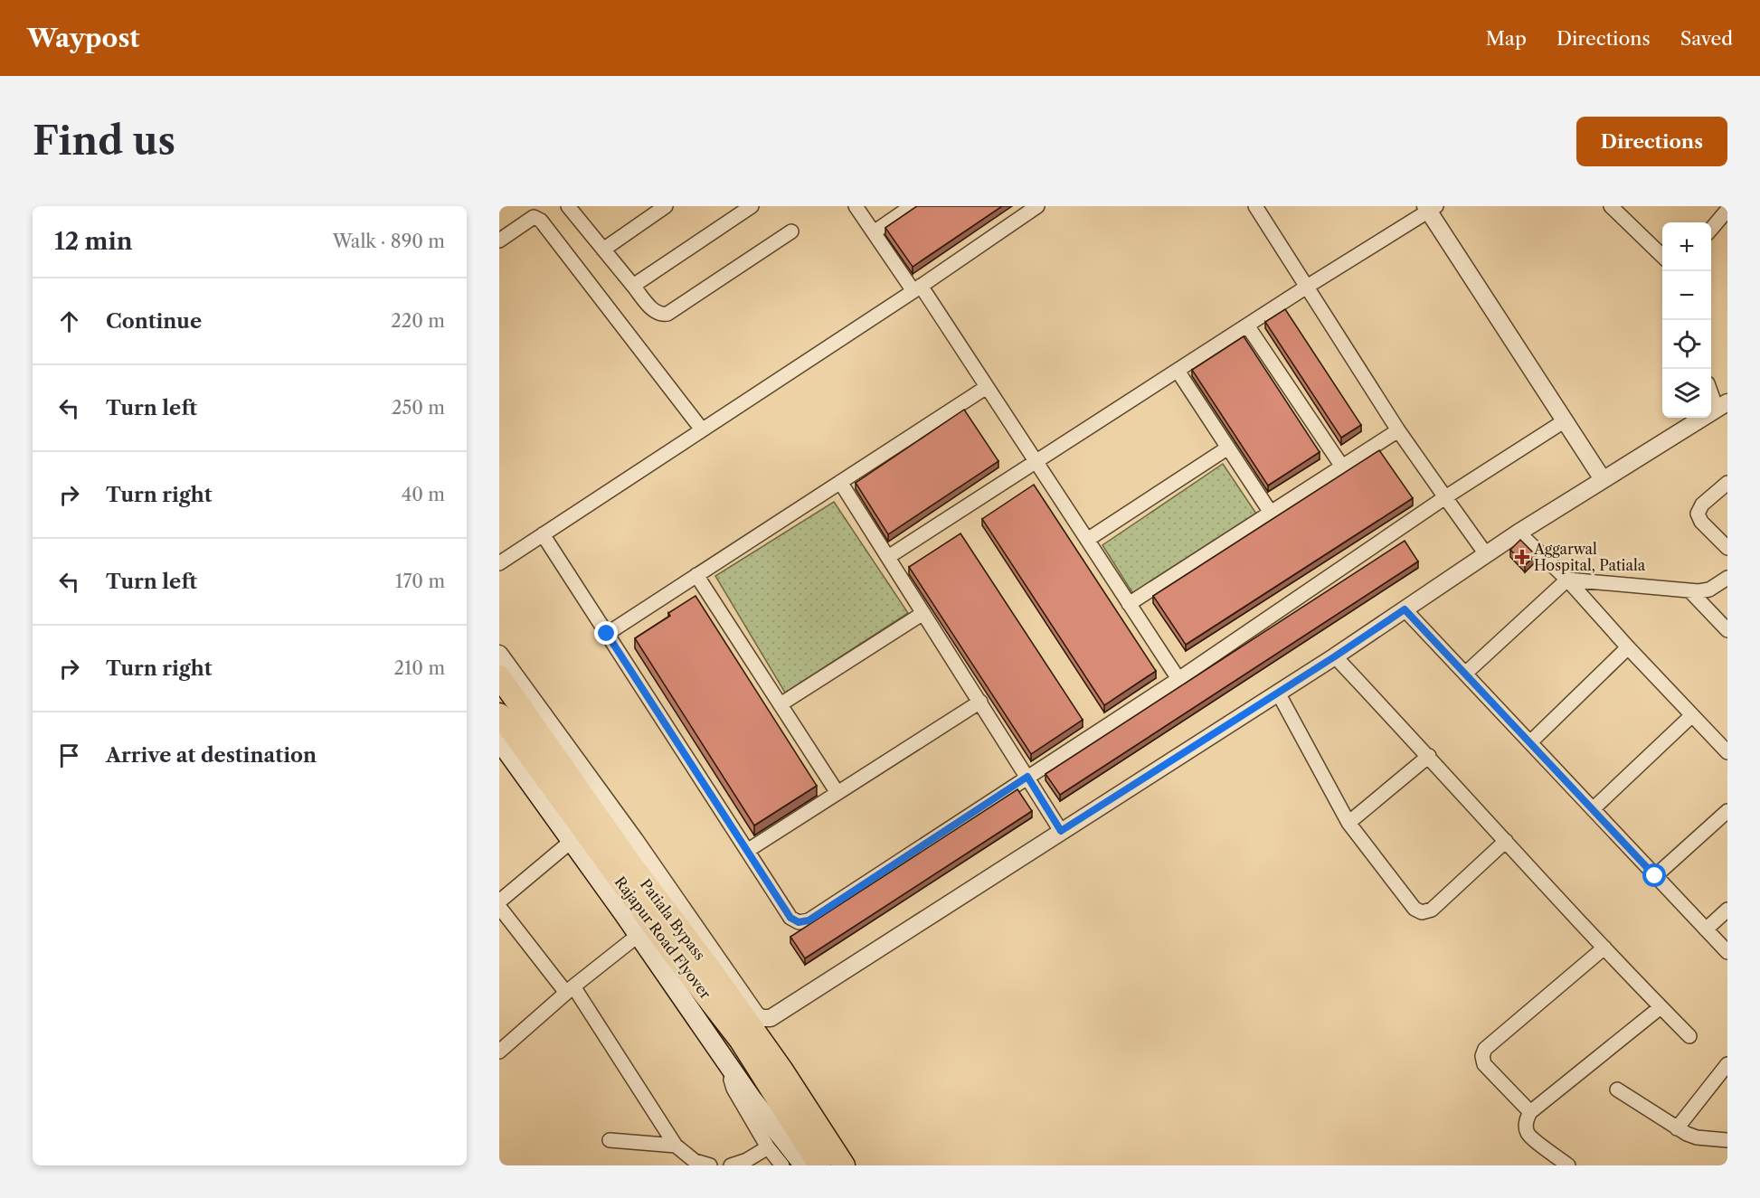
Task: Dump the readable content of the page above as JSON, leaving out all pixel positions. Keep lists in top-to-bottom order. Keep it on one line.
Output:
{"streets":{"highway":["Patiala Bypass","Rajapur Road Flyover"]},"places":{"health":["Aggarwal Hospital, Patiala"]},"page":{"header":"Waypost","nav":["Map","Directions","Saved"],"buttons":"Directions","title":"Find us","heading":["12 min","Walk · 890 m"],"map_buttons":["+","−"],"list":[["Continue","220 m"],["Turn left","250 m"],["Turn right","40 m"],["Turn left","170 m"],["Turn right","210 m"],"Arrive at destination"]}}
